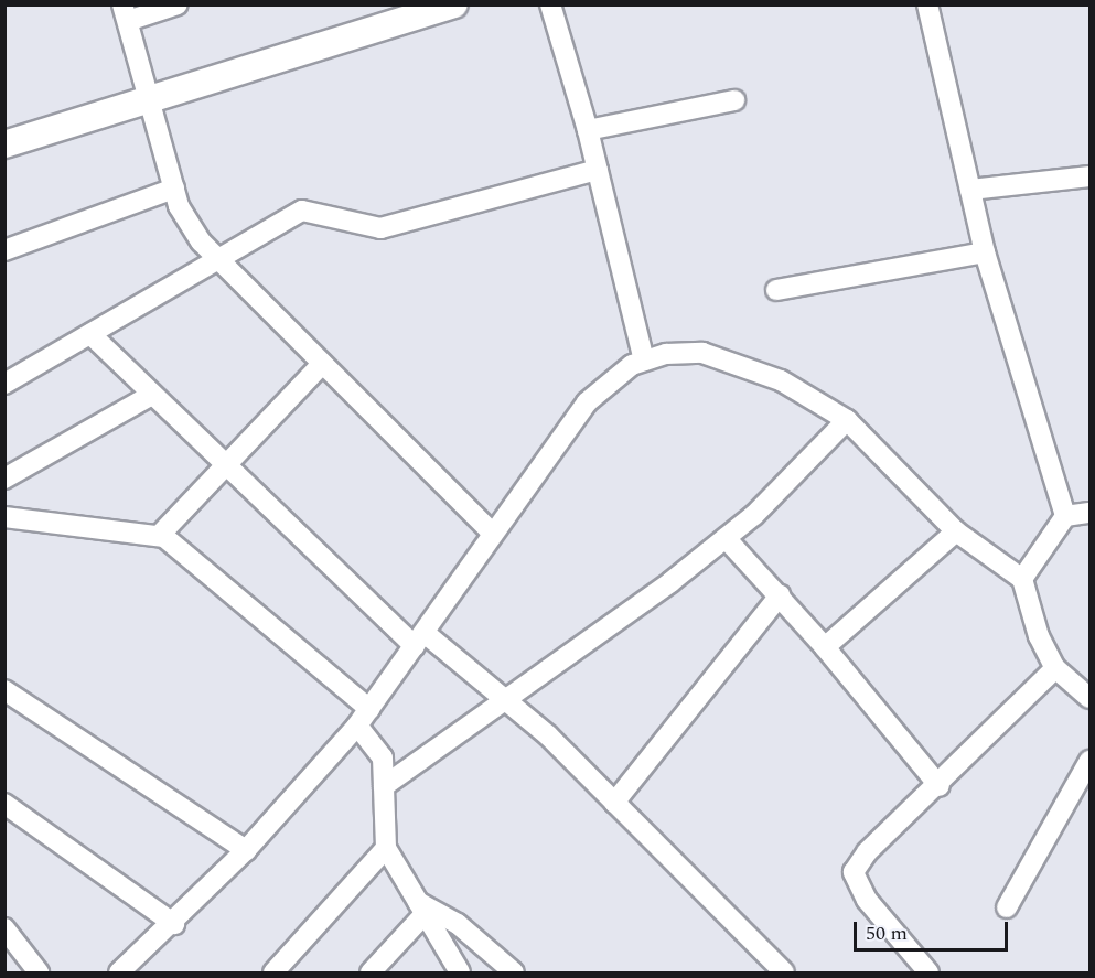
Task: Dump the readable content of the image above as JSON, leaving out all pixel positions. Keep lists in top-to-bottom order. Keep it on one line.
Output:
{"scale_bar":"50 m"}
